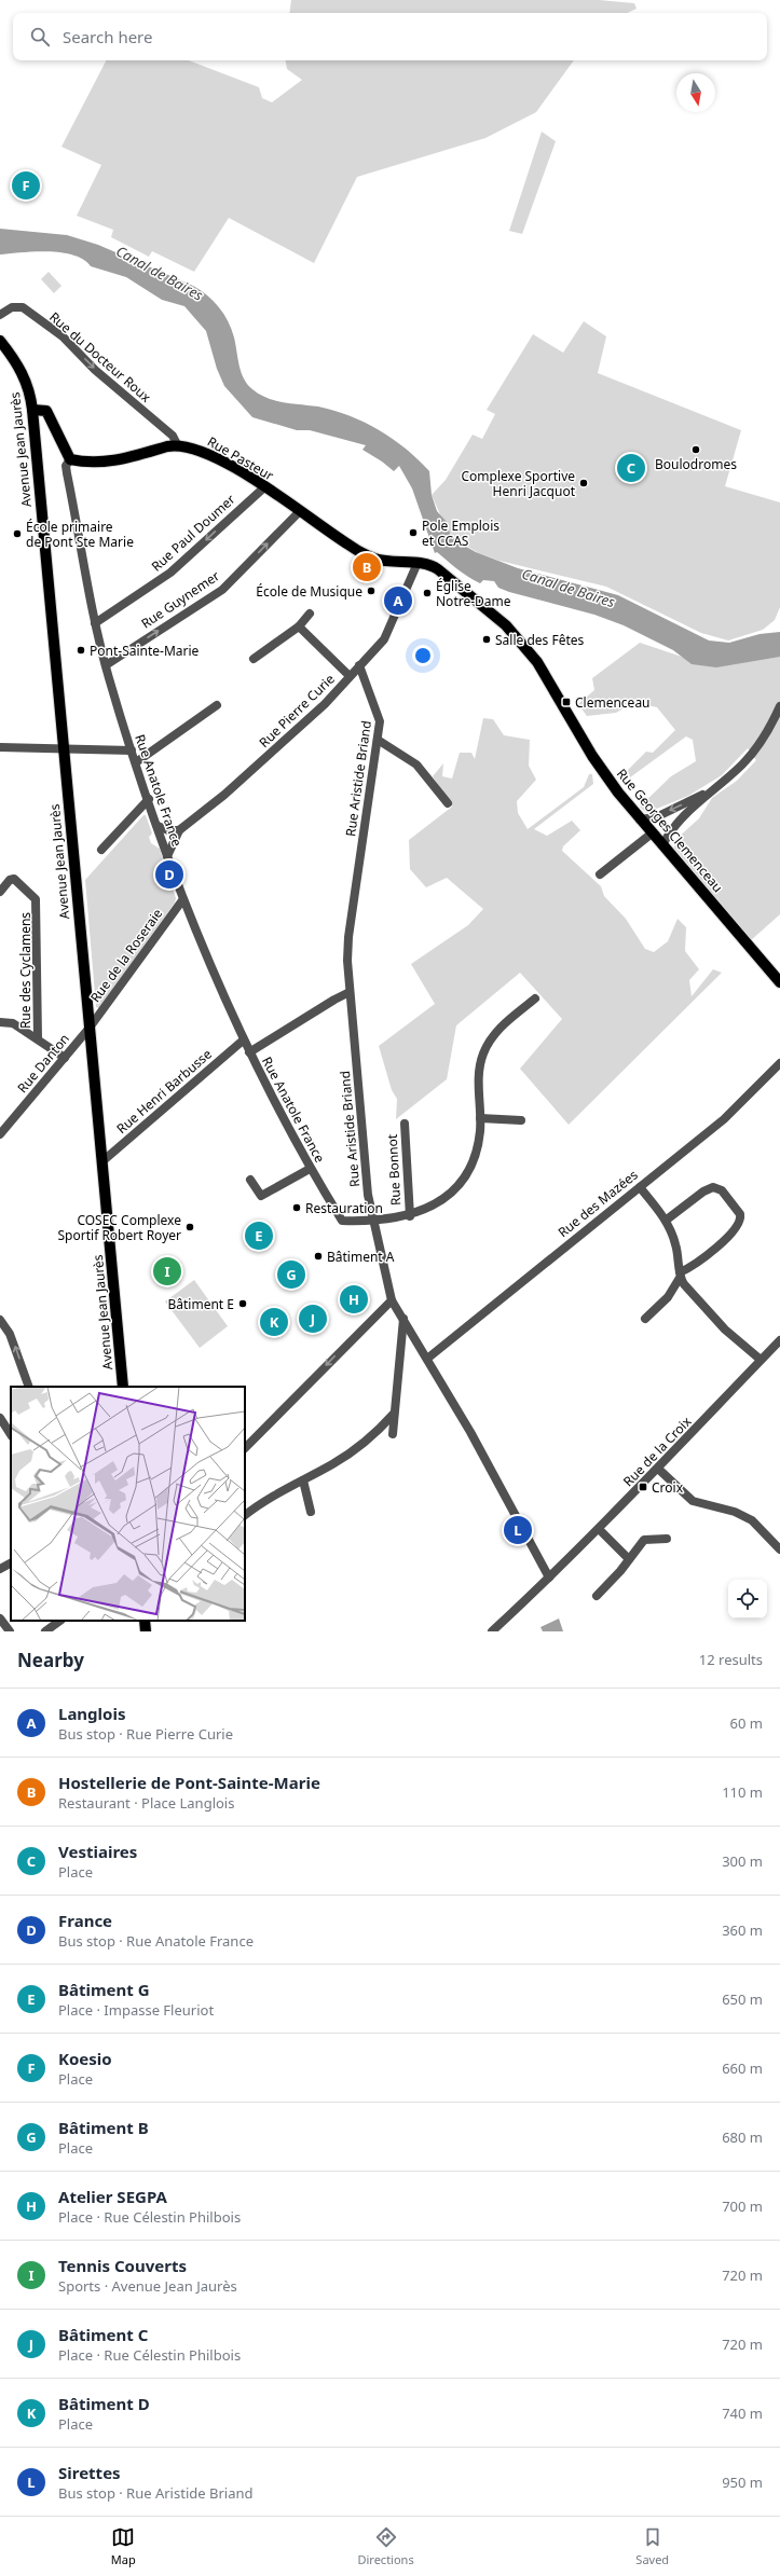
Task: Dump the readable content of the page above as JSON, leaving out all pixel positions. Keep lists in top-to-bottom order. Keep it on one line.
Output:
{"streets":{"main road":["Avenue Jean Jaurès","Rue Pasteur","Rue Georges Clemenceau"],"street":["Rue du Docteur Roux","Rue Paul Doumer","Rue Guynemer","Rue Pierre Curie","Rue Aristide Briand","Rue Anatole France","Rue de la Roseraie","Rue des Cyclamens","Rue Danton","Rue Henri Barbusse","Rue Bonnot","Rue des Mazées","Rue de la Croix"]},"crossings":[["Rue du Docteur Roux","Rue Pasteur"],["Avenue Jean Jaurès","Rue de la Roseraie"],["Avenue Jean Jaurès","Rue Danton"],["Avenue Jean Jaurès","Rue Henri Barbusse"],["Rue Pasteur","Rue Paul Doumer"],["Rue Pasteur","Rue Guynemer"],["Rue Pasteur","Rue Pierre Curie"],["Rue Pasteur","Rue Anatole France"],["Rue Pasteur","Rue Georges Clemenceau"],["Rue Paul Doumer","Rue Anatole France"],["Rue Guynemer","Rue Anatole France"],["Rue Pierre Curie","Rue Aristide Briand"],["Rue Pierre Curie","Rue Anatole France"],["Rue Aristide Briand","Rue Anatole France"],["Rue Aristide Briand","Rue des Mazées"],["Rue Aristide Briand","Rue de la Croix"],["Rue Anatole France","Rue de la Roseraie"],["Rue Anatole France","Rue Henri Barbusse"],["Rue de la Roseraie","Rue Danton"]],"one_way":["Rue du Docteur Roux","Rue Paul Doumer","Rue Guynemer"],"water":["Canal de Baires"],"places":{"other":["Boulodromes","Complexe Sportive Henri Jacquot","Pole Emplois et CCAS","École primaire de Pont Ste Marie","École de Musique","Église Notre-Dame","Salle des Fêtes","Pont-Sainte-Marie","Restauration","COSEC Complexe Sportif Robert Royer","Bâtiment A","Bâtiment E"],"transit":["Clemenceau","Croix"]},"north":"bottom","page":{"search":"Search here","pins":["F","C","B","A","D","E","I","G","H","J","K","L"],"heading":["Nearby","12 results"],"list":[{"mark":"A","name":"Langlois","note":"Bus stop · Rue Pierre Curie","value":"60 m"},{"mark":"B","name":"Hostellerie de Pont-Sainte-Marie","note":"Restaurant · Place Langlois","value":"110 m"},{"mark":"C","name":"Vestiaires","note":"Place","value":"300 m"},{"mark":"D","name":"France","note":"Bus stop · Rue Anatole France","value":"360 m"},{"mark":"E","name":"Bâtiment G","note":"Place · Impasse Fleuriot","value":"650 m"},{"mark":"F","name":"Koesio","note":"Place","value":"660 m"},{"mark":"G","name":"Bâtiment B","note":"Place","value":"680 m"},{"mark":"H","name":"Atelier SEGPA","note":"Place · Rue Célestin Philbois","value":"700 m"},{"mark":"I","name":"Tennis Couverts","note":"Sports · Avenue Jean Jaurès","value":"720 m"},{"mark":"J","name":"Bâtiment C","note":"Place · Rue Célestin Philbois","value":"720 m"},{"mark":"K","name":"Bâtiment D","note":"Place","value":"740 m"},{"mark":"L","name":"Sirettes","note":"Bus stop · Rue Aristide Briand","value":"950 m"}],"nav":["Map","Directions","Saved"]}}
